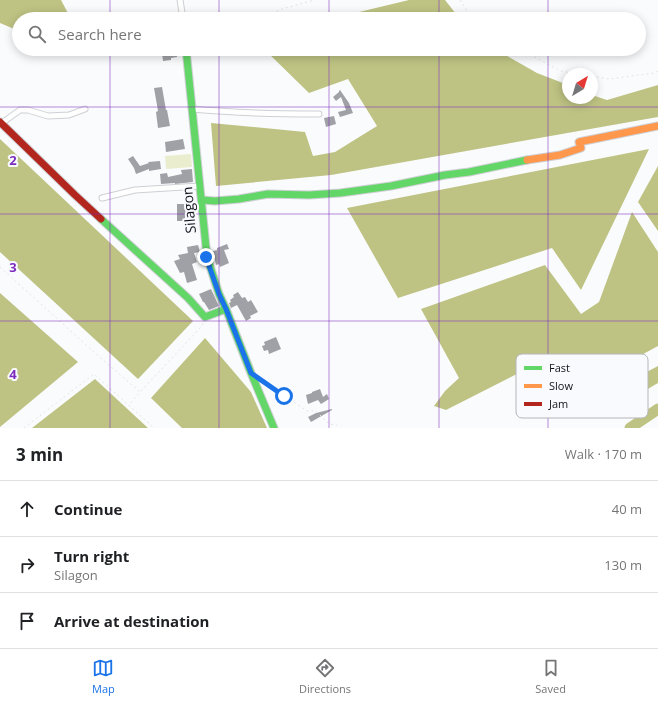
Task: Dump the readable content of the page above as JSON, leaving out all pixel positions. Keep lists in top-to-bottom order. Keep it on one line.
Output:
{"streets":{"street":["Silagon"]},"legend":["Fast","Slow","Jam"],"north":"top right","page":{"search":"Search here","heading":["3 min","Walk · 170 m"],"list":[["Continue","40 m"],["Turn right","Silagon","130 m"],"Arrive at destination"],"nav":["Map","Directions","Saved"]},"grid":{"rows":["2","3","4"]}}
